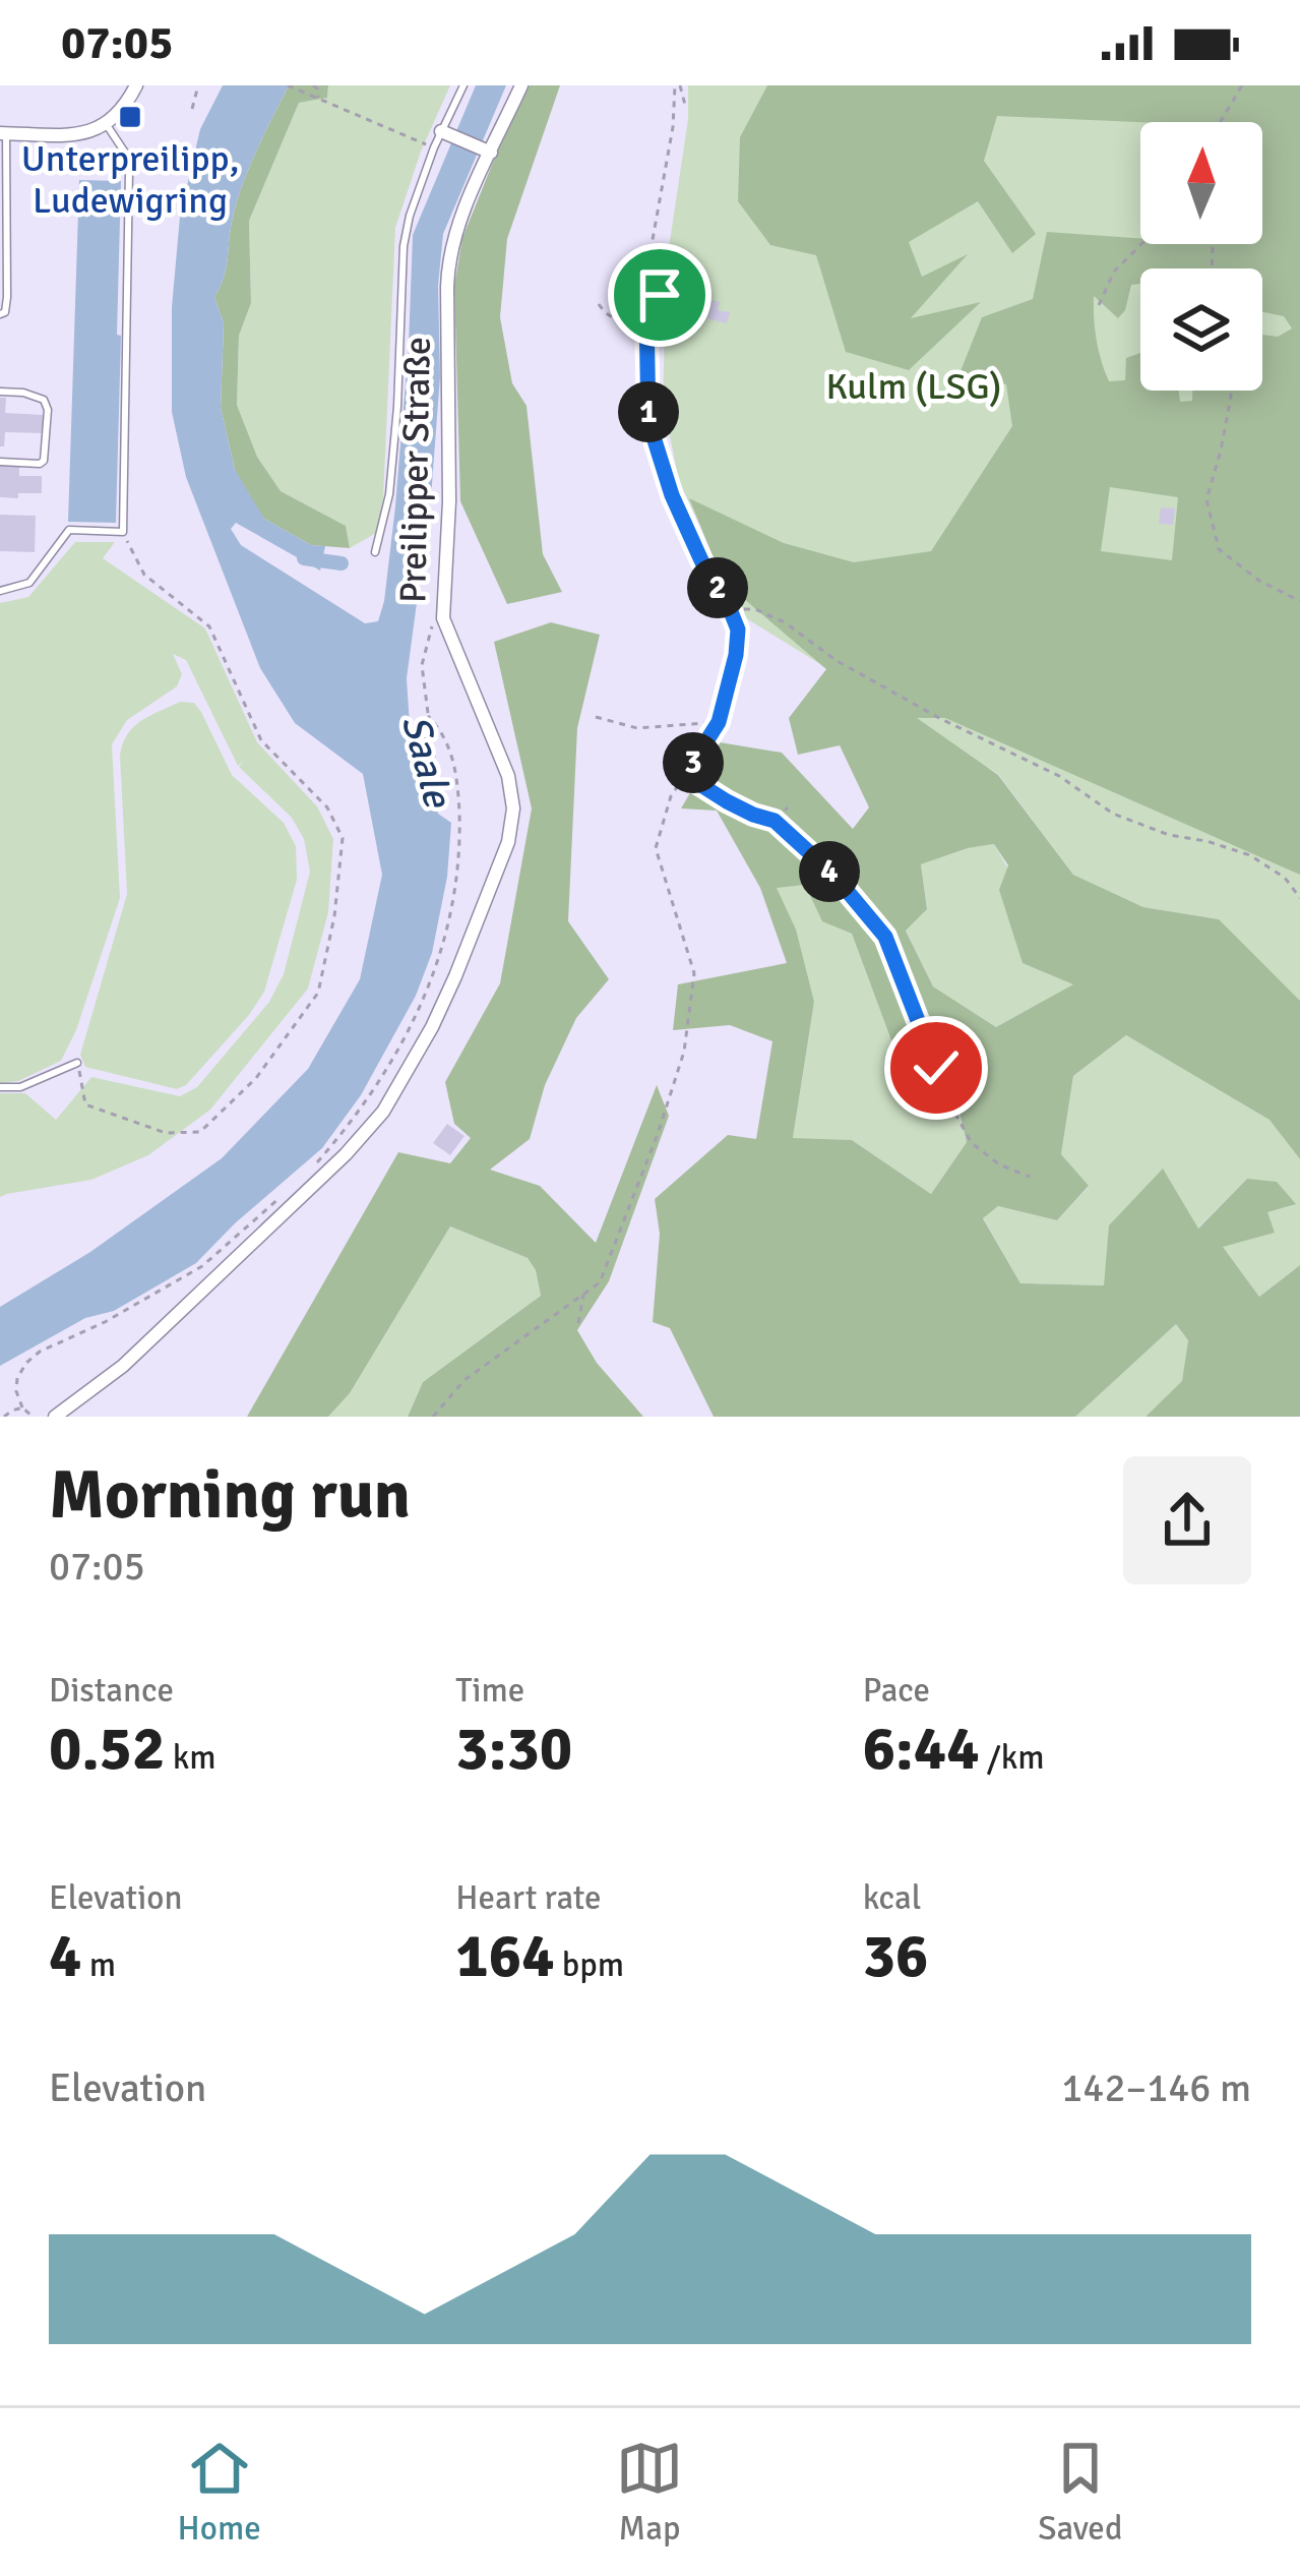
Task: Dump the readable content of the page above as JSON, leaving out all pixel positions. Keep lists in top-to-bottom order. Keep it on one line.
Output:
{"streets":{"street":["Preilipper Straße"]},"water":["Saale"],"parks":["Kulm (LSG)"],"places":{"transit":["Unterpreilipp, Ludewigring"]},"north":"top","page":{"status":"07:05","pins":["1","2","3","4"],"heading":["Morning run","07:05"],"stats":[["Distance","0.52 km"],["Time","3:30"],["Pace","6:44 /km"],["Elevation","4 m"],["Heart rate","164 bpm"],["kcal","36"]],"chart":["Elevation","142–146 m"],"tabs":["Home","Map","Saved"]}}
